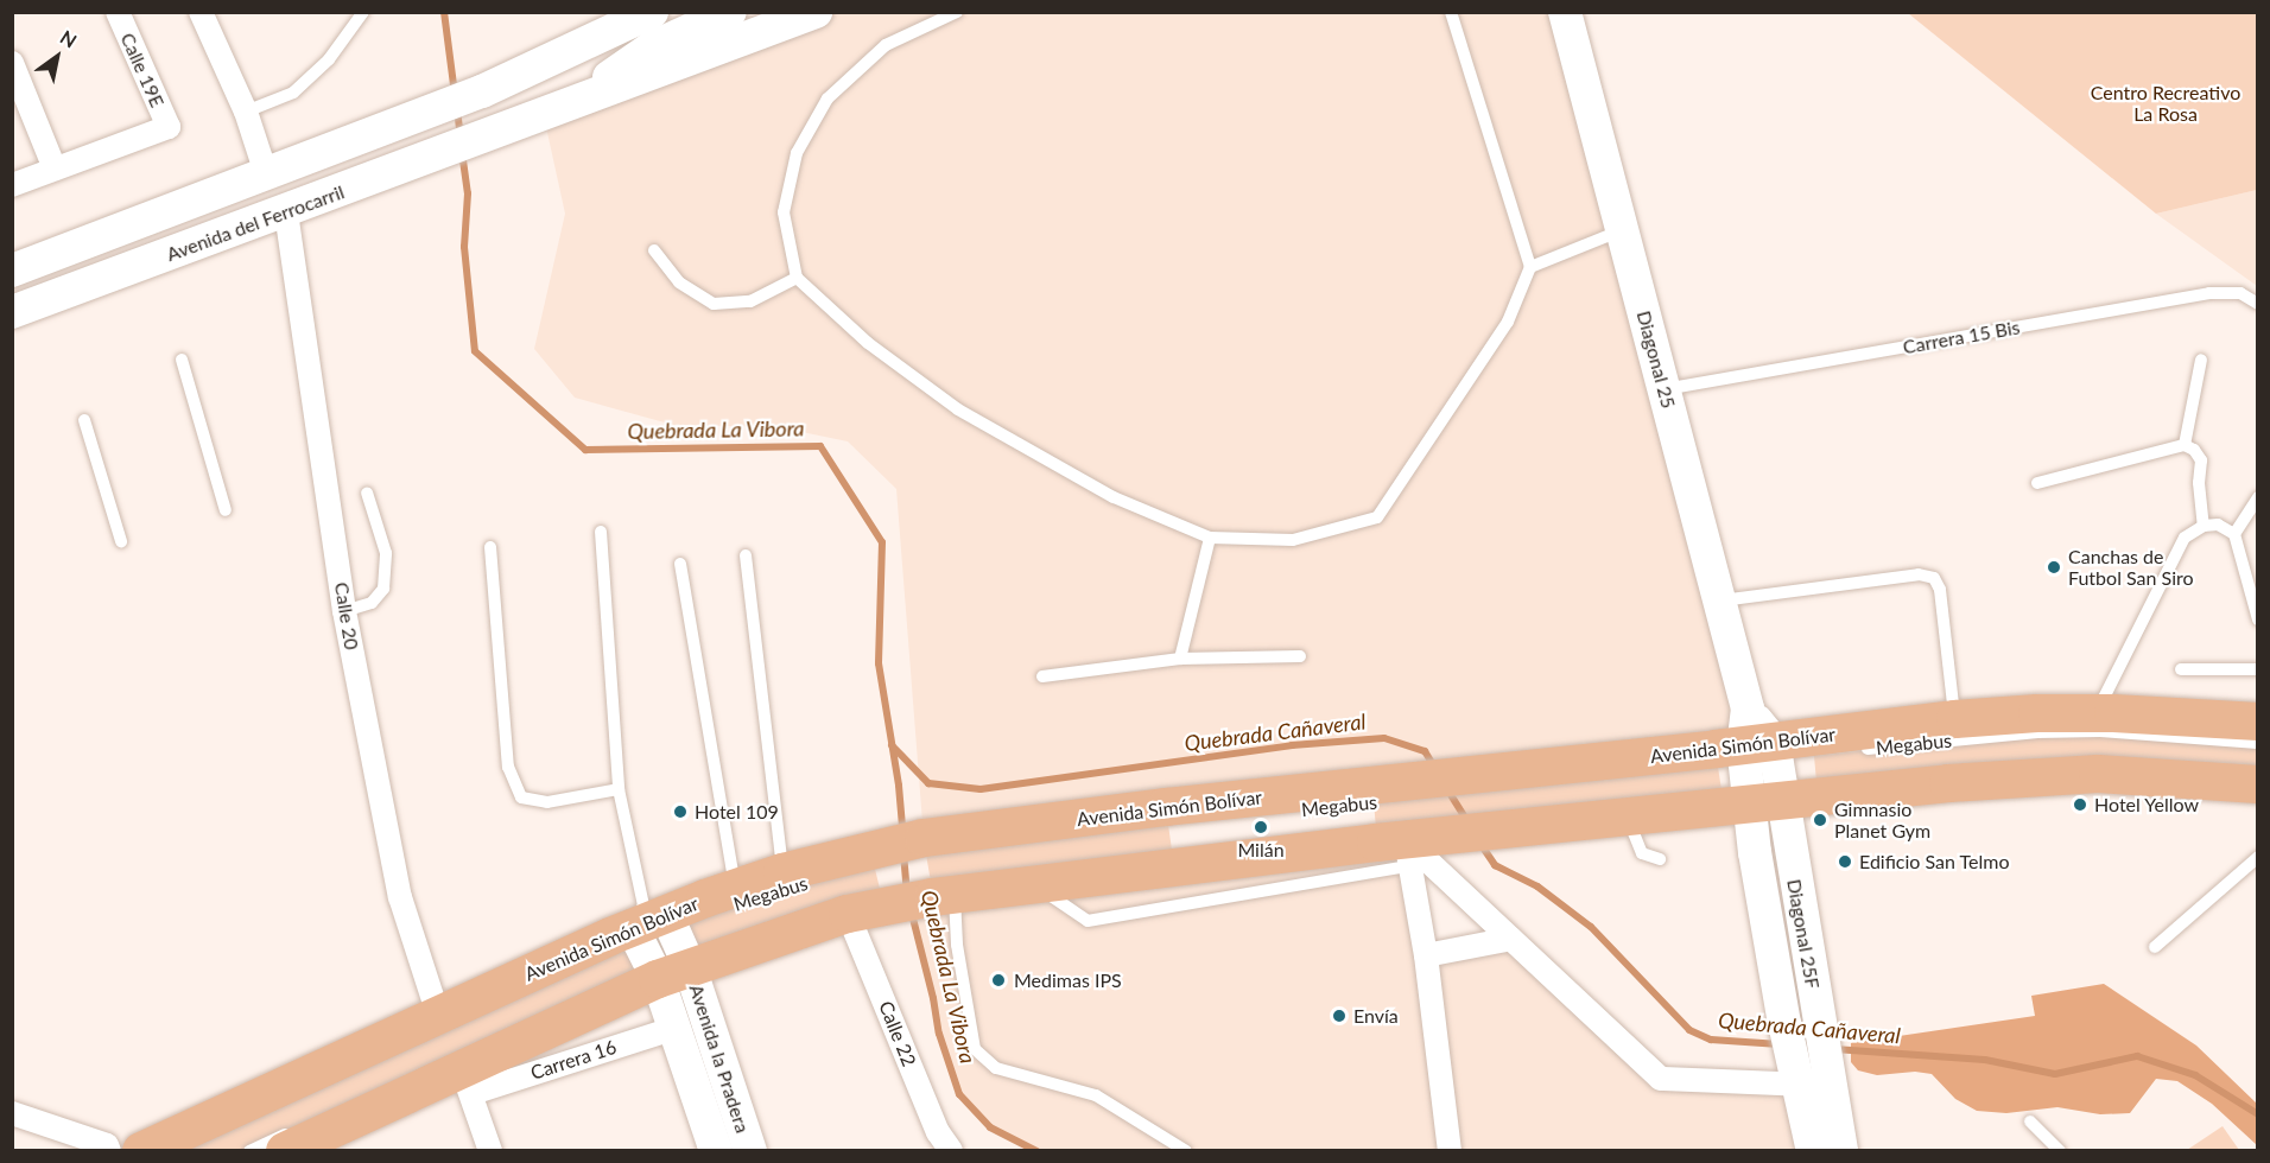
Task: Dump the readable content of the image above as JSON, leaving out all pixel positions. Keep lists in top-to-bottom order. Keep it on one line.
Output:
{"streets":{"main road":["Avenida del Ferrocarril","Diagonal 25","Avenida Simón Bolívar","Diagonal 25F","Avenida la Pradera"],"street":["Calle 19E","Calle 20","Calle 22","Carrera 16"],"lane":["Carrera 15 Bis","Megabus"]},"crossings":[["Avenida del Ferrocarril","Calle 20"],["Carrera 15 Bis","Diagonal 25"],["Diagonal 25","Avenida Simón Bolívar"],["Diagonal 25","Diagonal 25F"],["Calle 20","Avenida Simón Bolívar"],["Megabus","Avenida Simón Bolívar"],["Megabus","Avenida la Pradera"],["Avenida Simón Bolívar","Diagonal 25F"],["Avenida Simón Bolívar","Calle 22"],["Avenida Simón Bolívar","Avenida la Pradera"],["Avenida Simón Bolívar","Carrera 16"],["Avenida la Pradera","Carrera 16"]],"water":["Quebrada La Vibora","Quebrada Cañaveral"],"parks":["Centro Recreativo La Rosa"],"places":["Canchas de Futbol San Siro","Hotel Yellow","Hotel 109","Gimnasio Planet Gym","Milán","Edificio San Telmo","Medimas IPS","Envía"],"north":"top right"}
